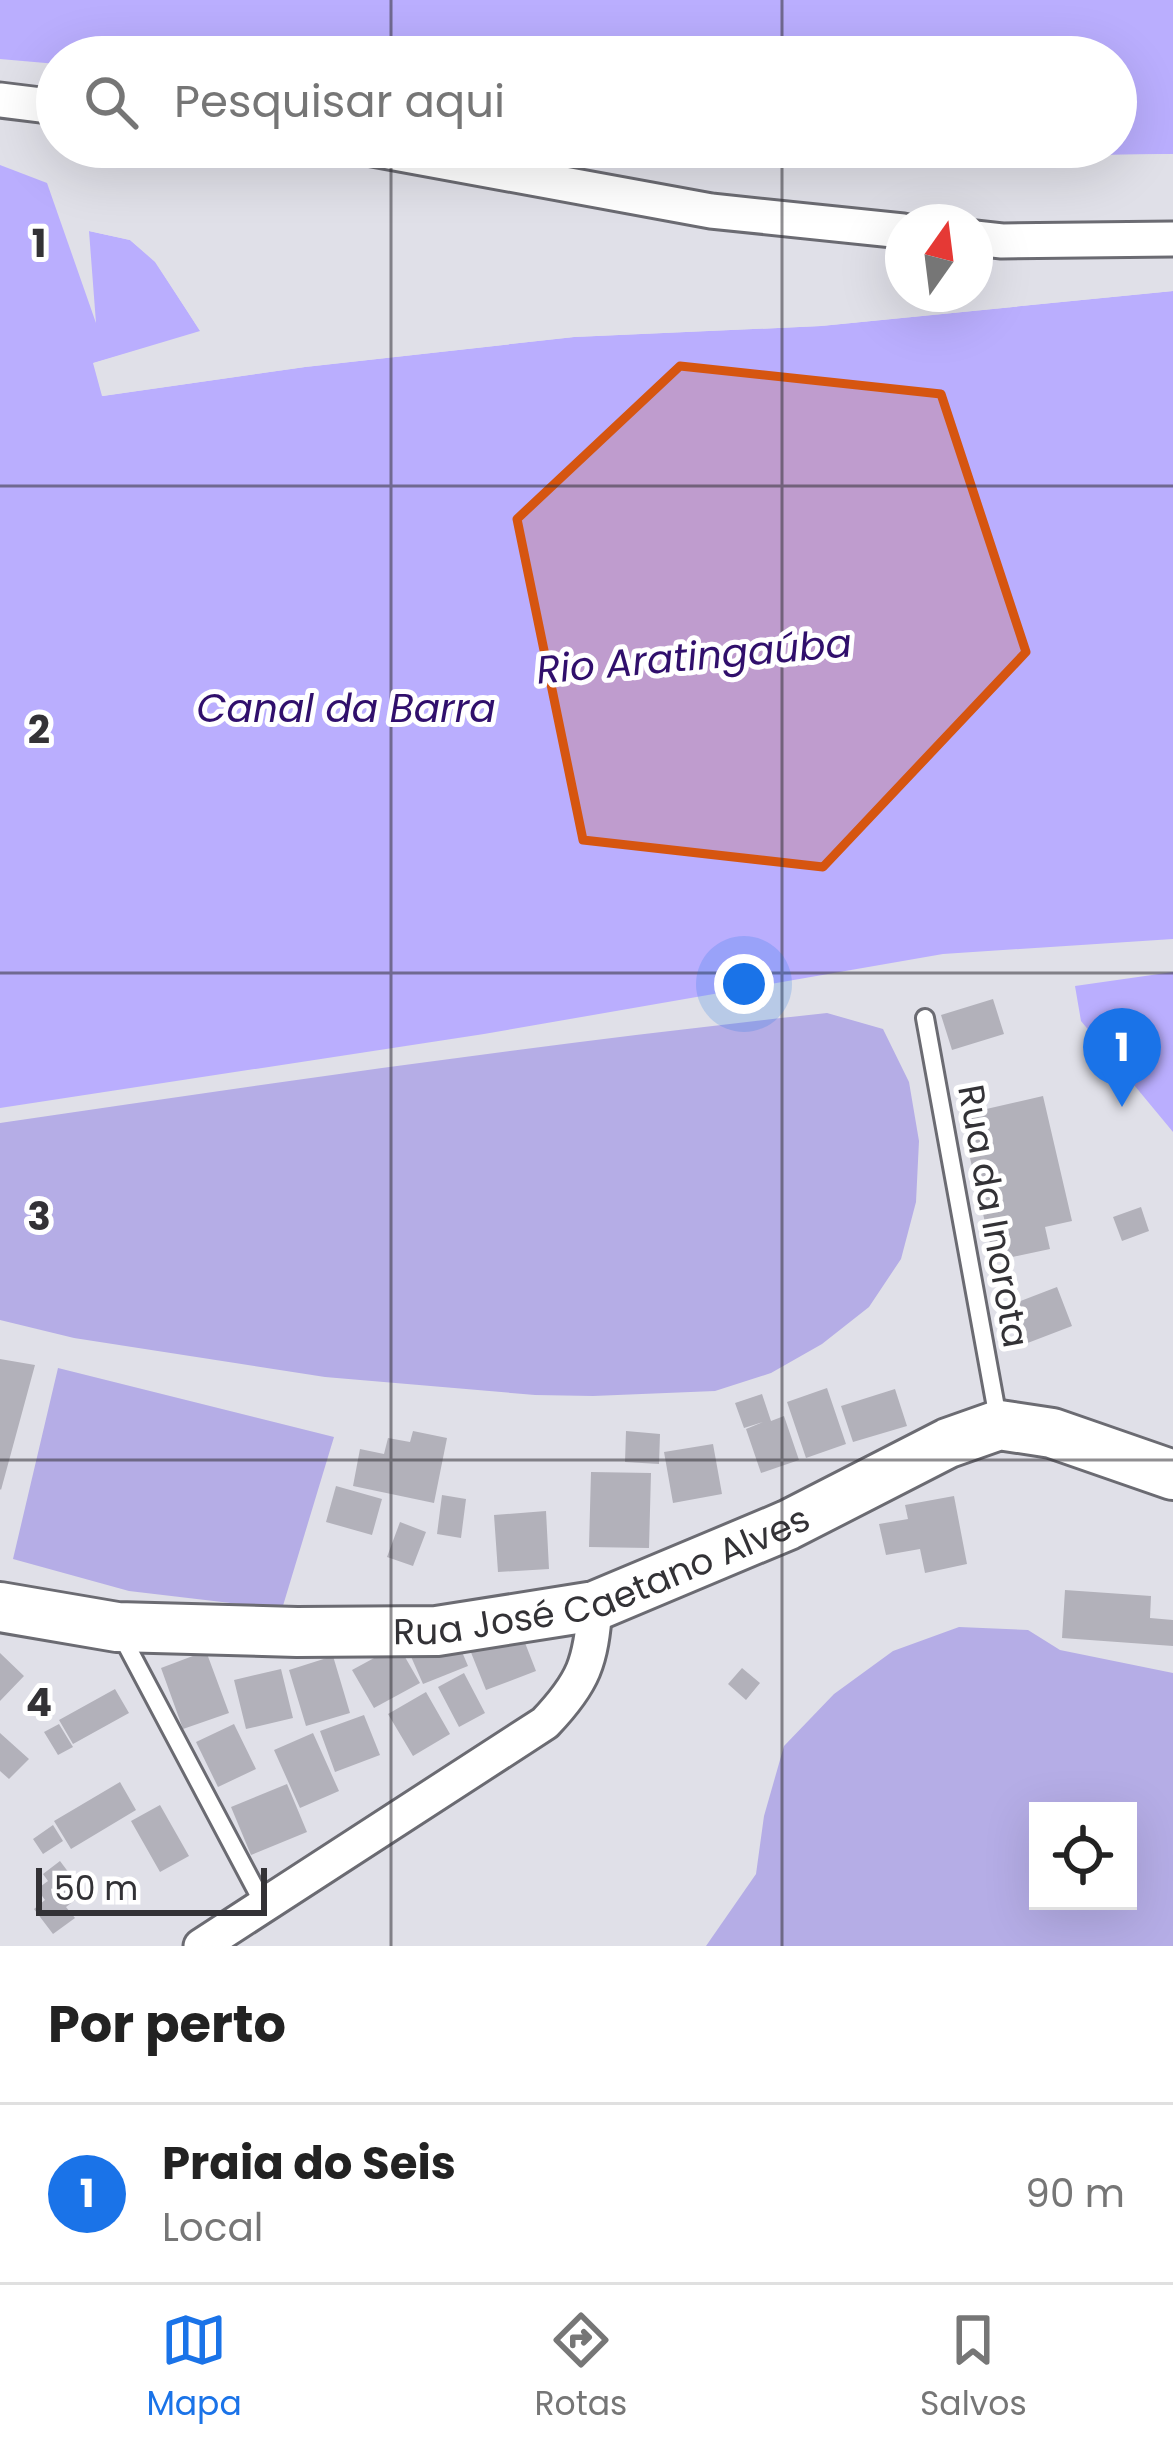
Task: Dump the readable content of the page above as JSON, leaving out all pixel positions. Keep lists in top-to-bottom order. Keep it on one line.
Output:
{"streets":{"street":["Rua José Caetano Alves"],"lane":["Rua da Inorota"]},"crossings":[["Rua da Inorota","Rua José Caetano Alves"]],"water":["Rio Aratingaúba","Canal da Barra"],"scale_bar":"50 m","north":"top","page":{"search":"Pesquisar aqui","pins":"1","scale":"50 m","heading":"Por perto","list":[{"mark":"1","name":"Praia do Seis","note":"Local","value":"90 m"}],"nav":["Mapa","Rotas","Salvos"]},"grid":{"rows":["1","2","3","4"]}}
